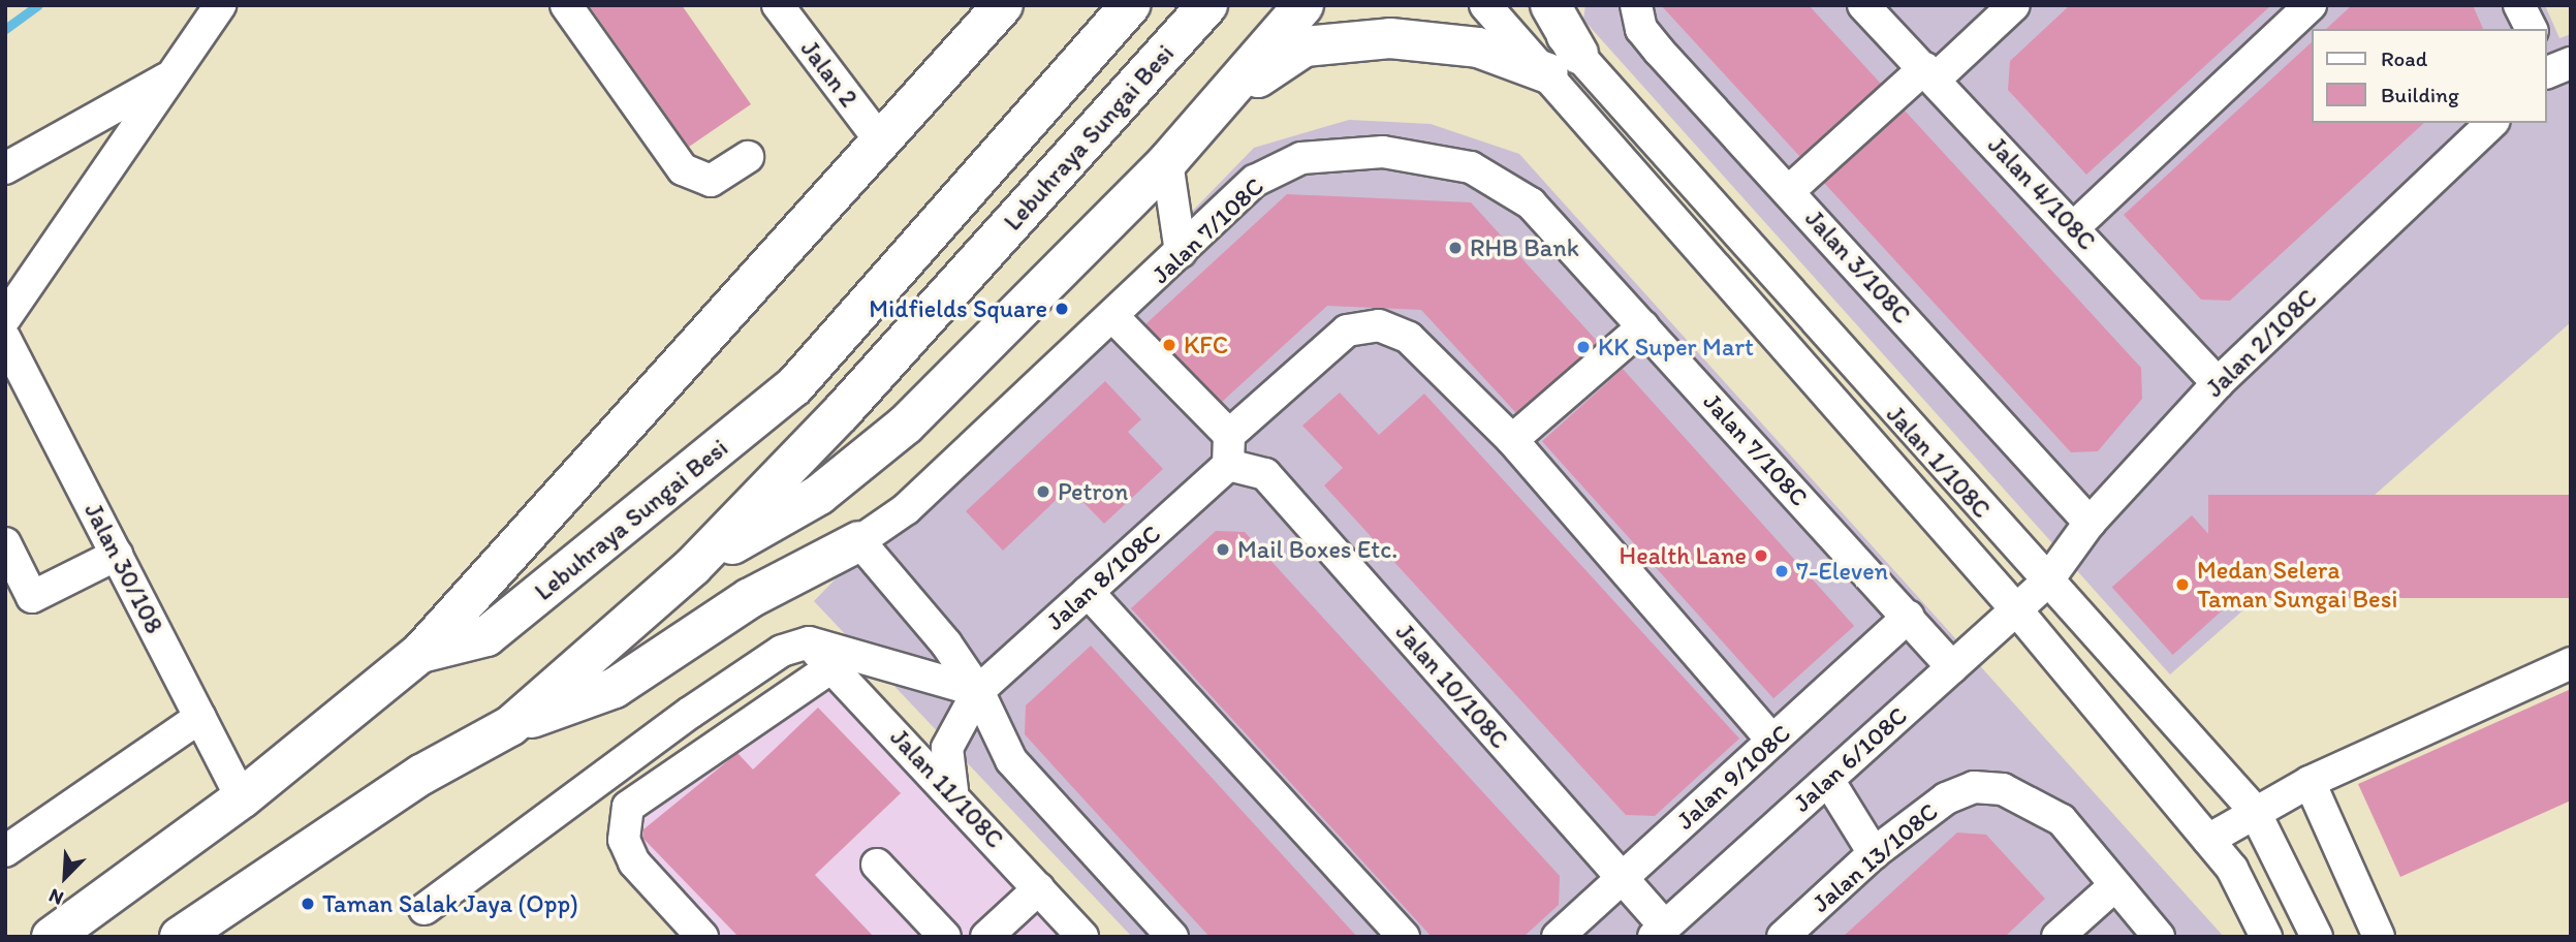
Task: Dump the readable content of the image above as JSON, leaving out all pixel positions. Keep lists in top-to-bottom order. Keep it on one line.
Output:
{"streets":{"highway":["Lebuhraya Sungai Besi"],"street":["Jalan 2","Jalan 4/108C","Jalan 7/108C","Jalan 3/108C","Jalan 2/108C","Jalan 1/108C","Jalan 30/108","Jalan 8/108C","Jalan 10/108C","Jalan 6/108C","Jalan 9/108C","Jalan 11/108C","Jalan 13/108C"]},"crossings":[["Lebuhraya Sungai Besi","Jalan 30/108"],["Jalan 4/108C","Jalan 2/108C"],["Jalan 7/108C","Jalan 6/108C"],["Jalan 7/108C","Jalan 9/108C"],["Jalan 3/108C","Jalan 2/108C"],["Jalan 2/108C","Jalan 1/108C"],["Jalan 2/108C","Jalan 6/108C"],["Jalan 1/108C","Jalan 6/108C"],["Jalan 8/108C","Jalan 10/108C"],["Jalan 8/108C","Jalan 9/108C"],["Jalan 8/108C","Jalan 11/108C"],["Jalan 10/108C","Jalan 6/108C"],["Jalan 10/108C","Jalan 9/108C"]],"places":["RHB Bank","Midfields Square","KFC","KK Super Mart","Petron","Mail Boxes Etc.","Health Lane","7-Eleven","Medan Selera Taman Sungai Besi","Taman Salak Jaya (Opp)"],"legend":["Road","Building"],"north":"bottom left"}
